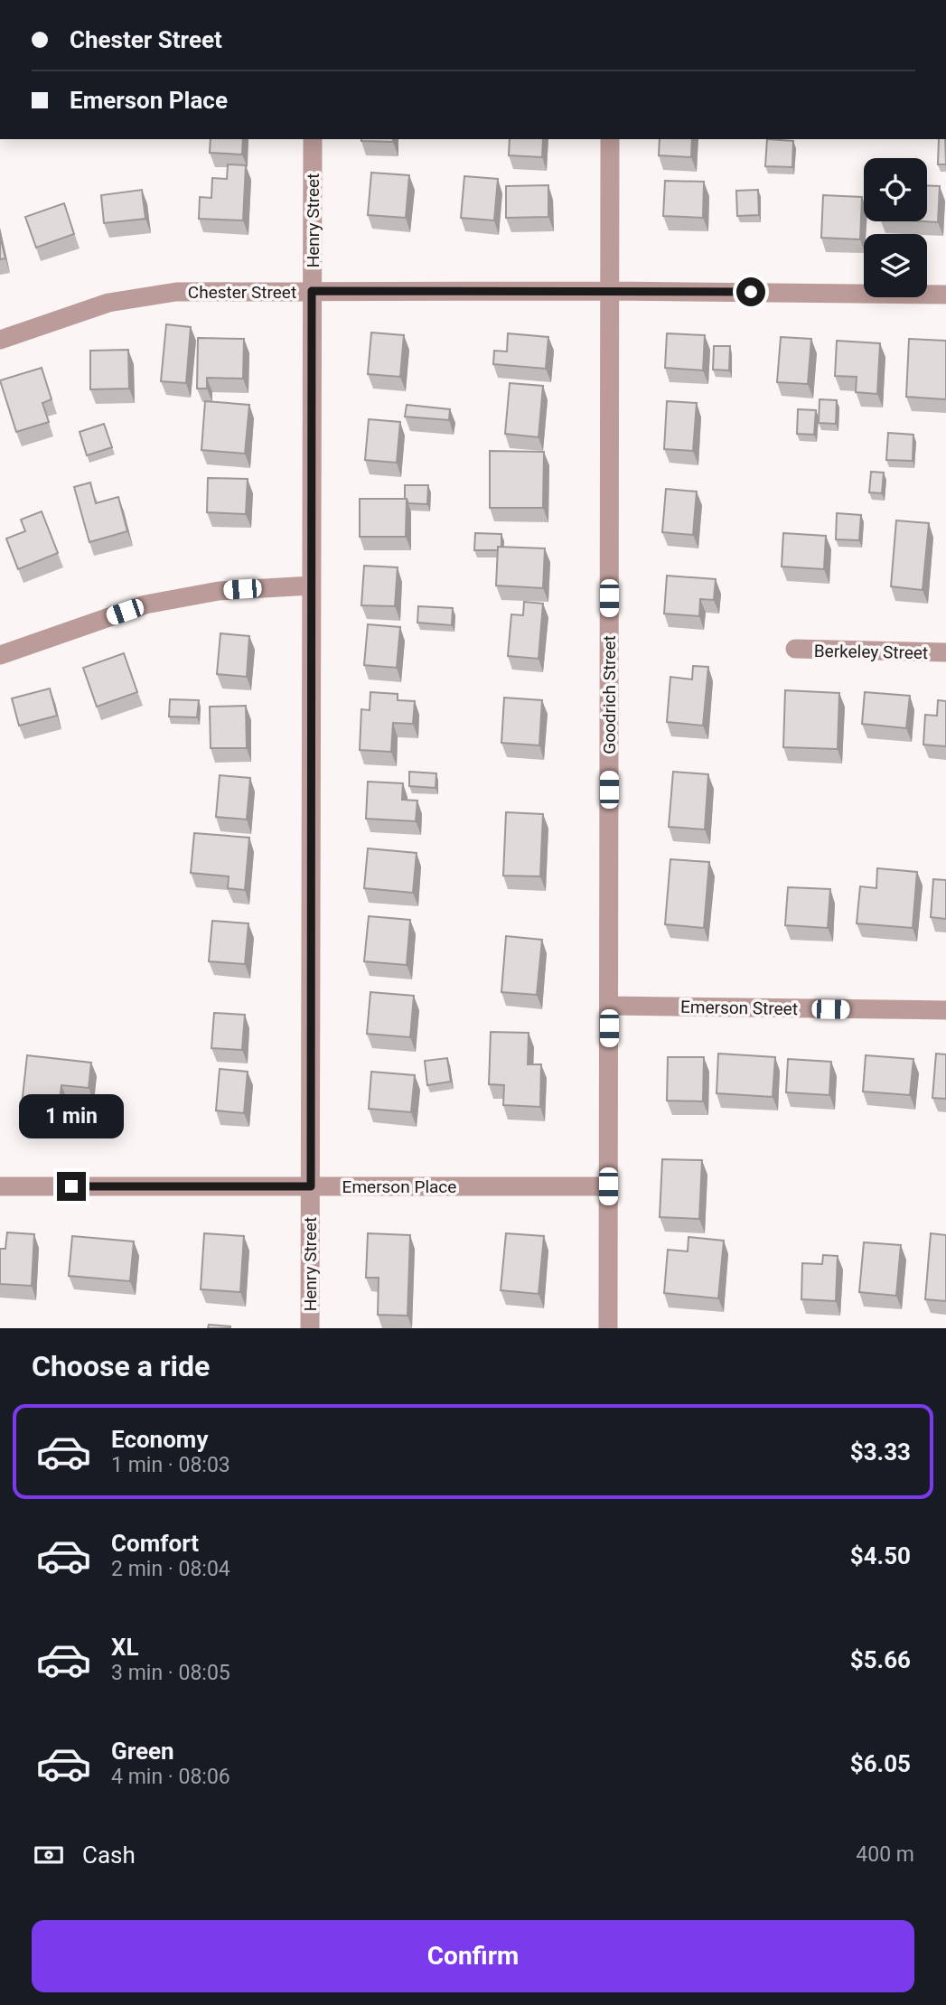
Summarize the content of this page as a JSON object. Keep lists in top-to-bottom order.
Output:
{
  "streets": {
    "street": [
      "Henry Street",
      "Chester Street",
      "Berkeley Street",
      "Goodrich Street",
      "Emerson Street",
      "Emerson Place"
    ]
  },
  "crossings": [
    ["Henry Street", "Chester Street"],
    ["Henry Street", "Emerson Place"],
    ["Chester Street", "Goodrich Street"],
    ["Goodrich Street", "Emerson Street"],
    ["Goodrich Street", "Emerson Place"]
  ],
  "page": {
    "banner": ["Chester Street", "Emerson Place"],
    "bubble": "1 min",
    "heading": "Choose a ride",
    "list": [
      {
        "name": "Economy",
        "note": "1 min · 08:03",
        "value": "$3.33"
      },
      {
        "name": "Comfort",
        "note": "2 min · 08:04",
        "value": "$4.50"
      },
      {
        "name": "XL",
        "note": "3 min · 08:05",
        "value": "$5.66"
      },
      {
        "name": "Green",
        "note": "4 min · 08:06",
        "value": "$6.05"
      }
    ],
    "pay": ["Cash", "400 m"],
    "buttons": "Confirm"
  }
}
